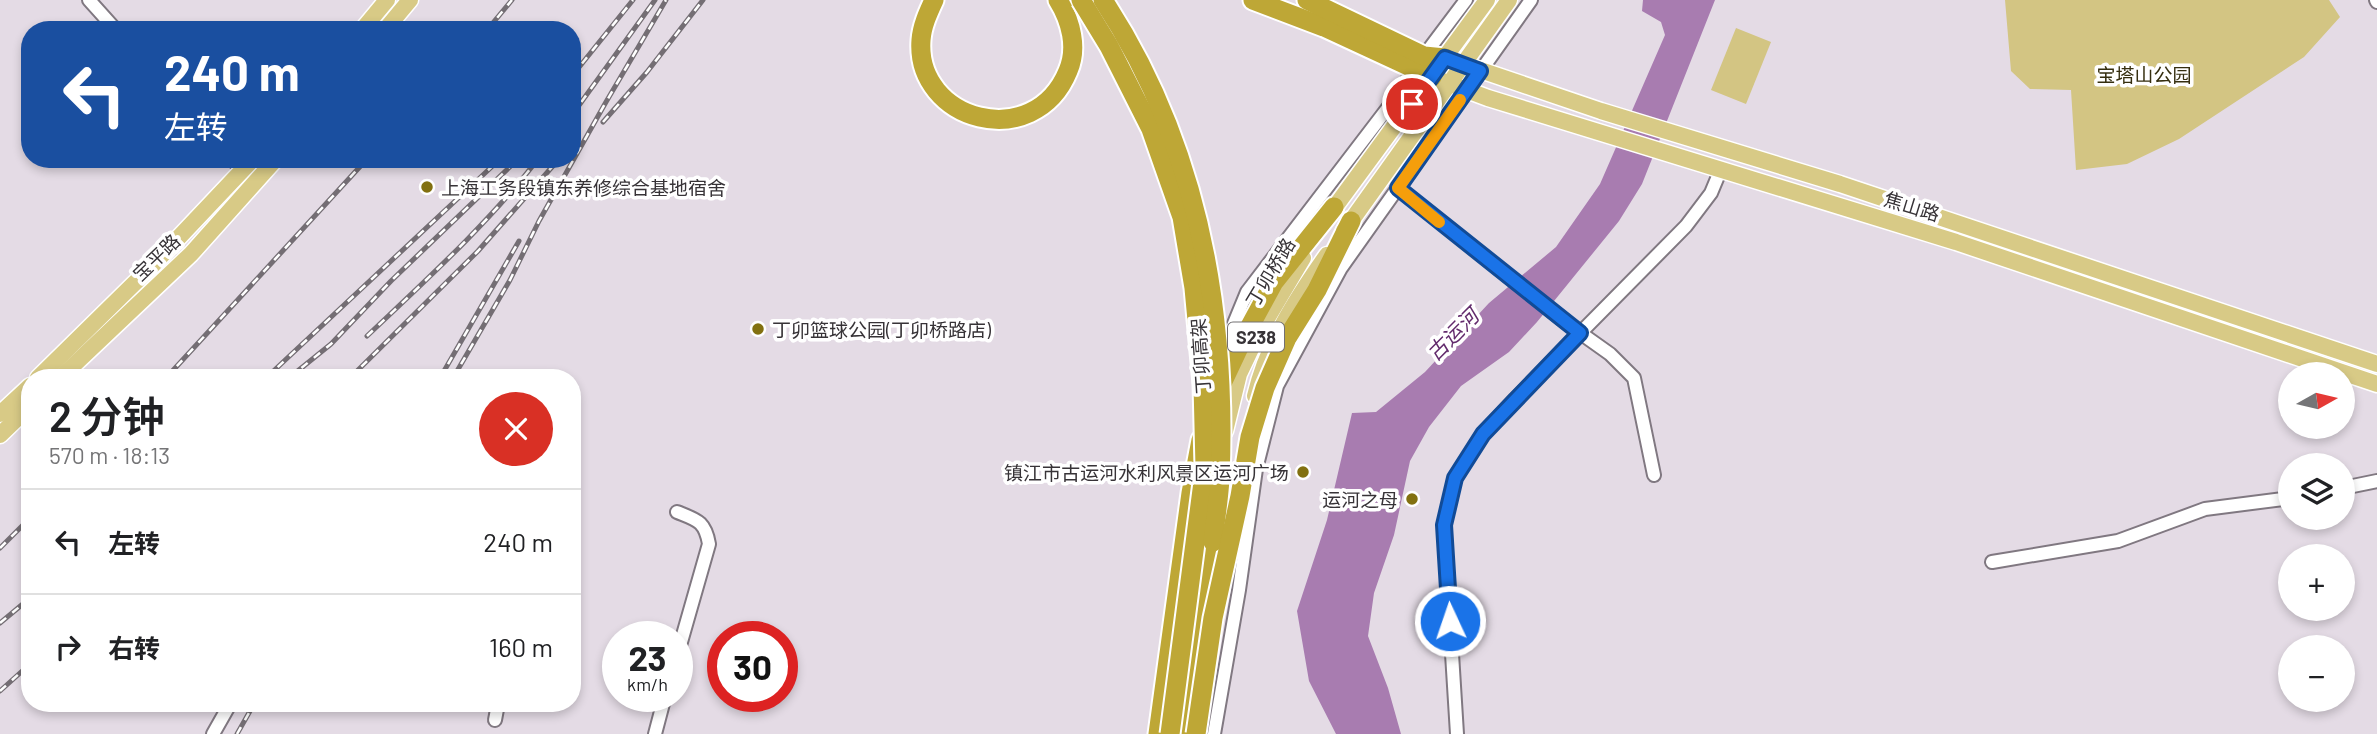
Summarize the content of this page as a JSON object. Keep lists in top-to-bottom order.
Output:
{
  "streets": {
    "highway": ["丁卯高架"],
    "main road": [
      "焦山路",
      "宝平路",
      "丁卯桥路",
      "S238"
    ]
  },
  "crossings": [
    ["焦山路", "丁卯桥路"]
  ],
  "water": ["古运河"],
  "parks": ["宝塔山公园"],
  "places": [
    "上海工务段镇东养修综合基地宿舍",
    "丁卯篮球公园(丁卯桥路店)",
    "镇江市古运河水利风景区运河广场",
    "运河之母"
  ],
  "north": "right",
  "page": {
    "turn": ["240 m", "左转"],
    "map_buttons": ["+", "−"],
    "heading": ["2 分钟", "570 m · 18:13"],
    "list": [
      {
        "name": "左转",
        "value": "240 m"
      },
      {
        "name": "右转",
        "value": "160 m"
      }
    ],
    "speed": "23 km/h",
    "limit": "30"
  }
}
